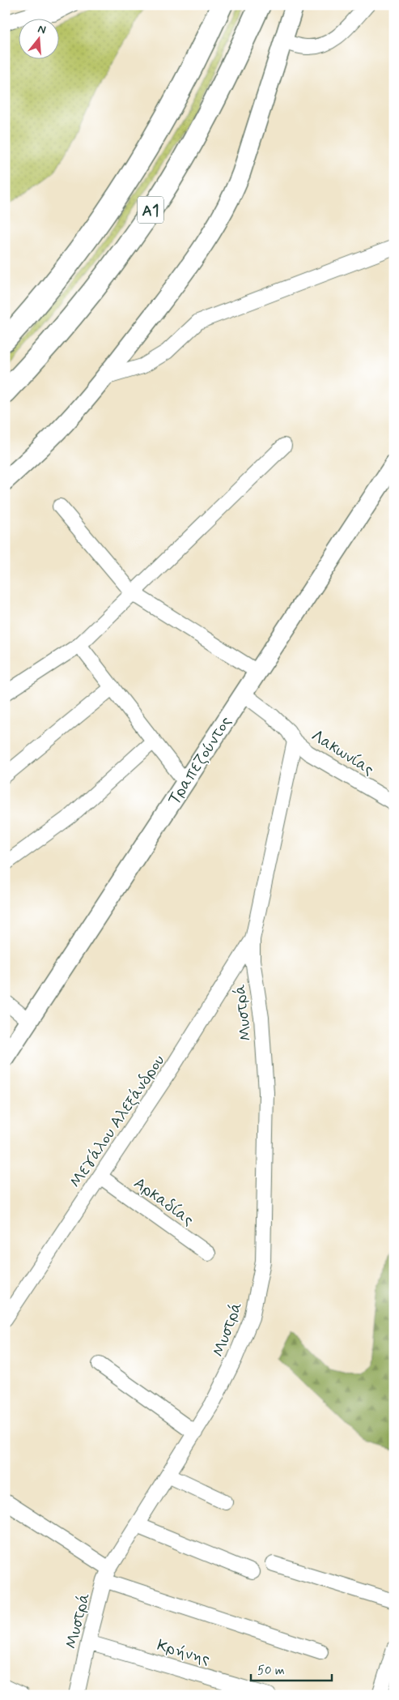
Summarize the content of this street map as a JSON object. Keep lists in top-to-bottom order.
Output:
{
  "streets": {
    "highway": ["Α1"],
    "main road": ["Τραπεζούντος"],
    "street": [
      "Λακωνίας",
      "Μυστρά",
      "Μεγάλου Αλεξάνδρου",
      "Αρκαδίας",
      "Κρήνης"
    ]
  },
  "crossings": [
    ["Λακωνίας", "Τραπεζούντος"],
    ["Μυστρά", "Μεγάλου Αλεξάνδρου"],
    ["Μυστρά", "Κρήνης"],
    ["Μεγάλου Αλεξάνδρου", "Αρκαδίας"]
  ],
  "scale_bar": "50 m",
  "north": "top"
}
